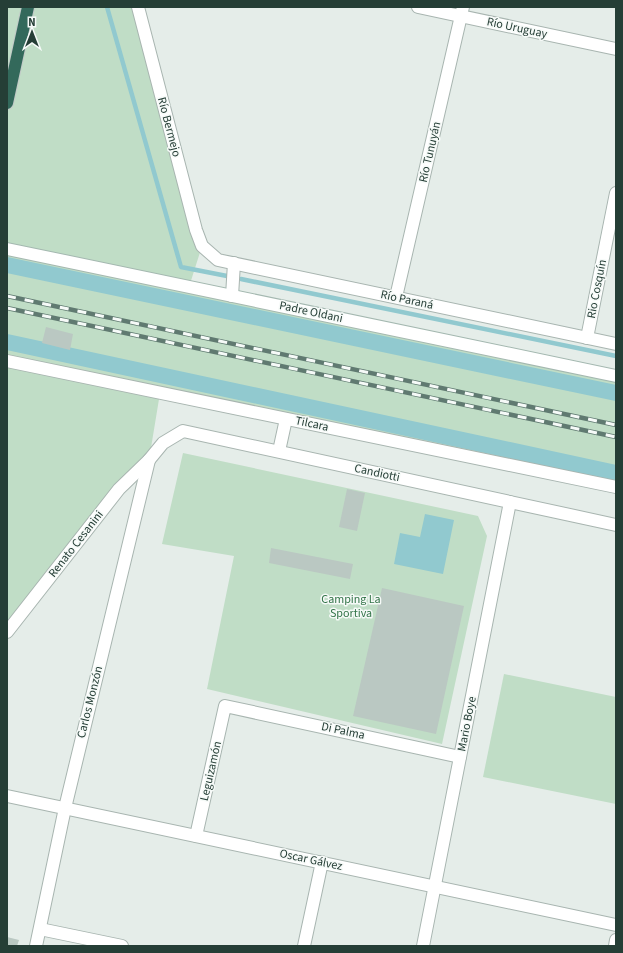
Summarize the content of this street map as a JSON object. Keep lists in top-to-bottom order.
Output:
{
  "streets": {
    "street": [
      "Río Uruguay",
      "Río Bermejo",
      "Río Tunuyán",
      "Rio Cosquín",
      "Río Paraná",
      "Padre Oldani",
      "Tilcara",
      "Candiotti",
      "Renato Cesanini",
      "Carlos Monzón",
      "Mario Boye",
      "Di Palma",
      "Leguizamón",
      "Oscar Gálvez"
    ]
  },
  "crossings": [
    ["Río Uruguay", "Río Tunuyán"],
    ["Río Bermejo", "Río Paraná"],
    ["Río Tunuyán", "Río Paraná"],
    ["Rio Cosquín", "Río Paraná"],
    ["Candiotti", "Renato Cesanini"],
    ["Candiotti", "Carlos Monzón"],
    ["Candiotti", "Mario Boye"],
    ["Renato Cesanini", "Carlos Monzón"],
    ["Carlos Monzón", "Oscar Gálvez"],
    ["Mario Boye", "Di Palma"],
    ["Mario Boye", "Oscar Gálvez"],
    ["Di Palma", "Leguizamón"],
    ["Leguizamón", "Oscar Gálvez"]
  ],
  "parks": ["Camping La Sportiva"],
  "north": "top"
}
